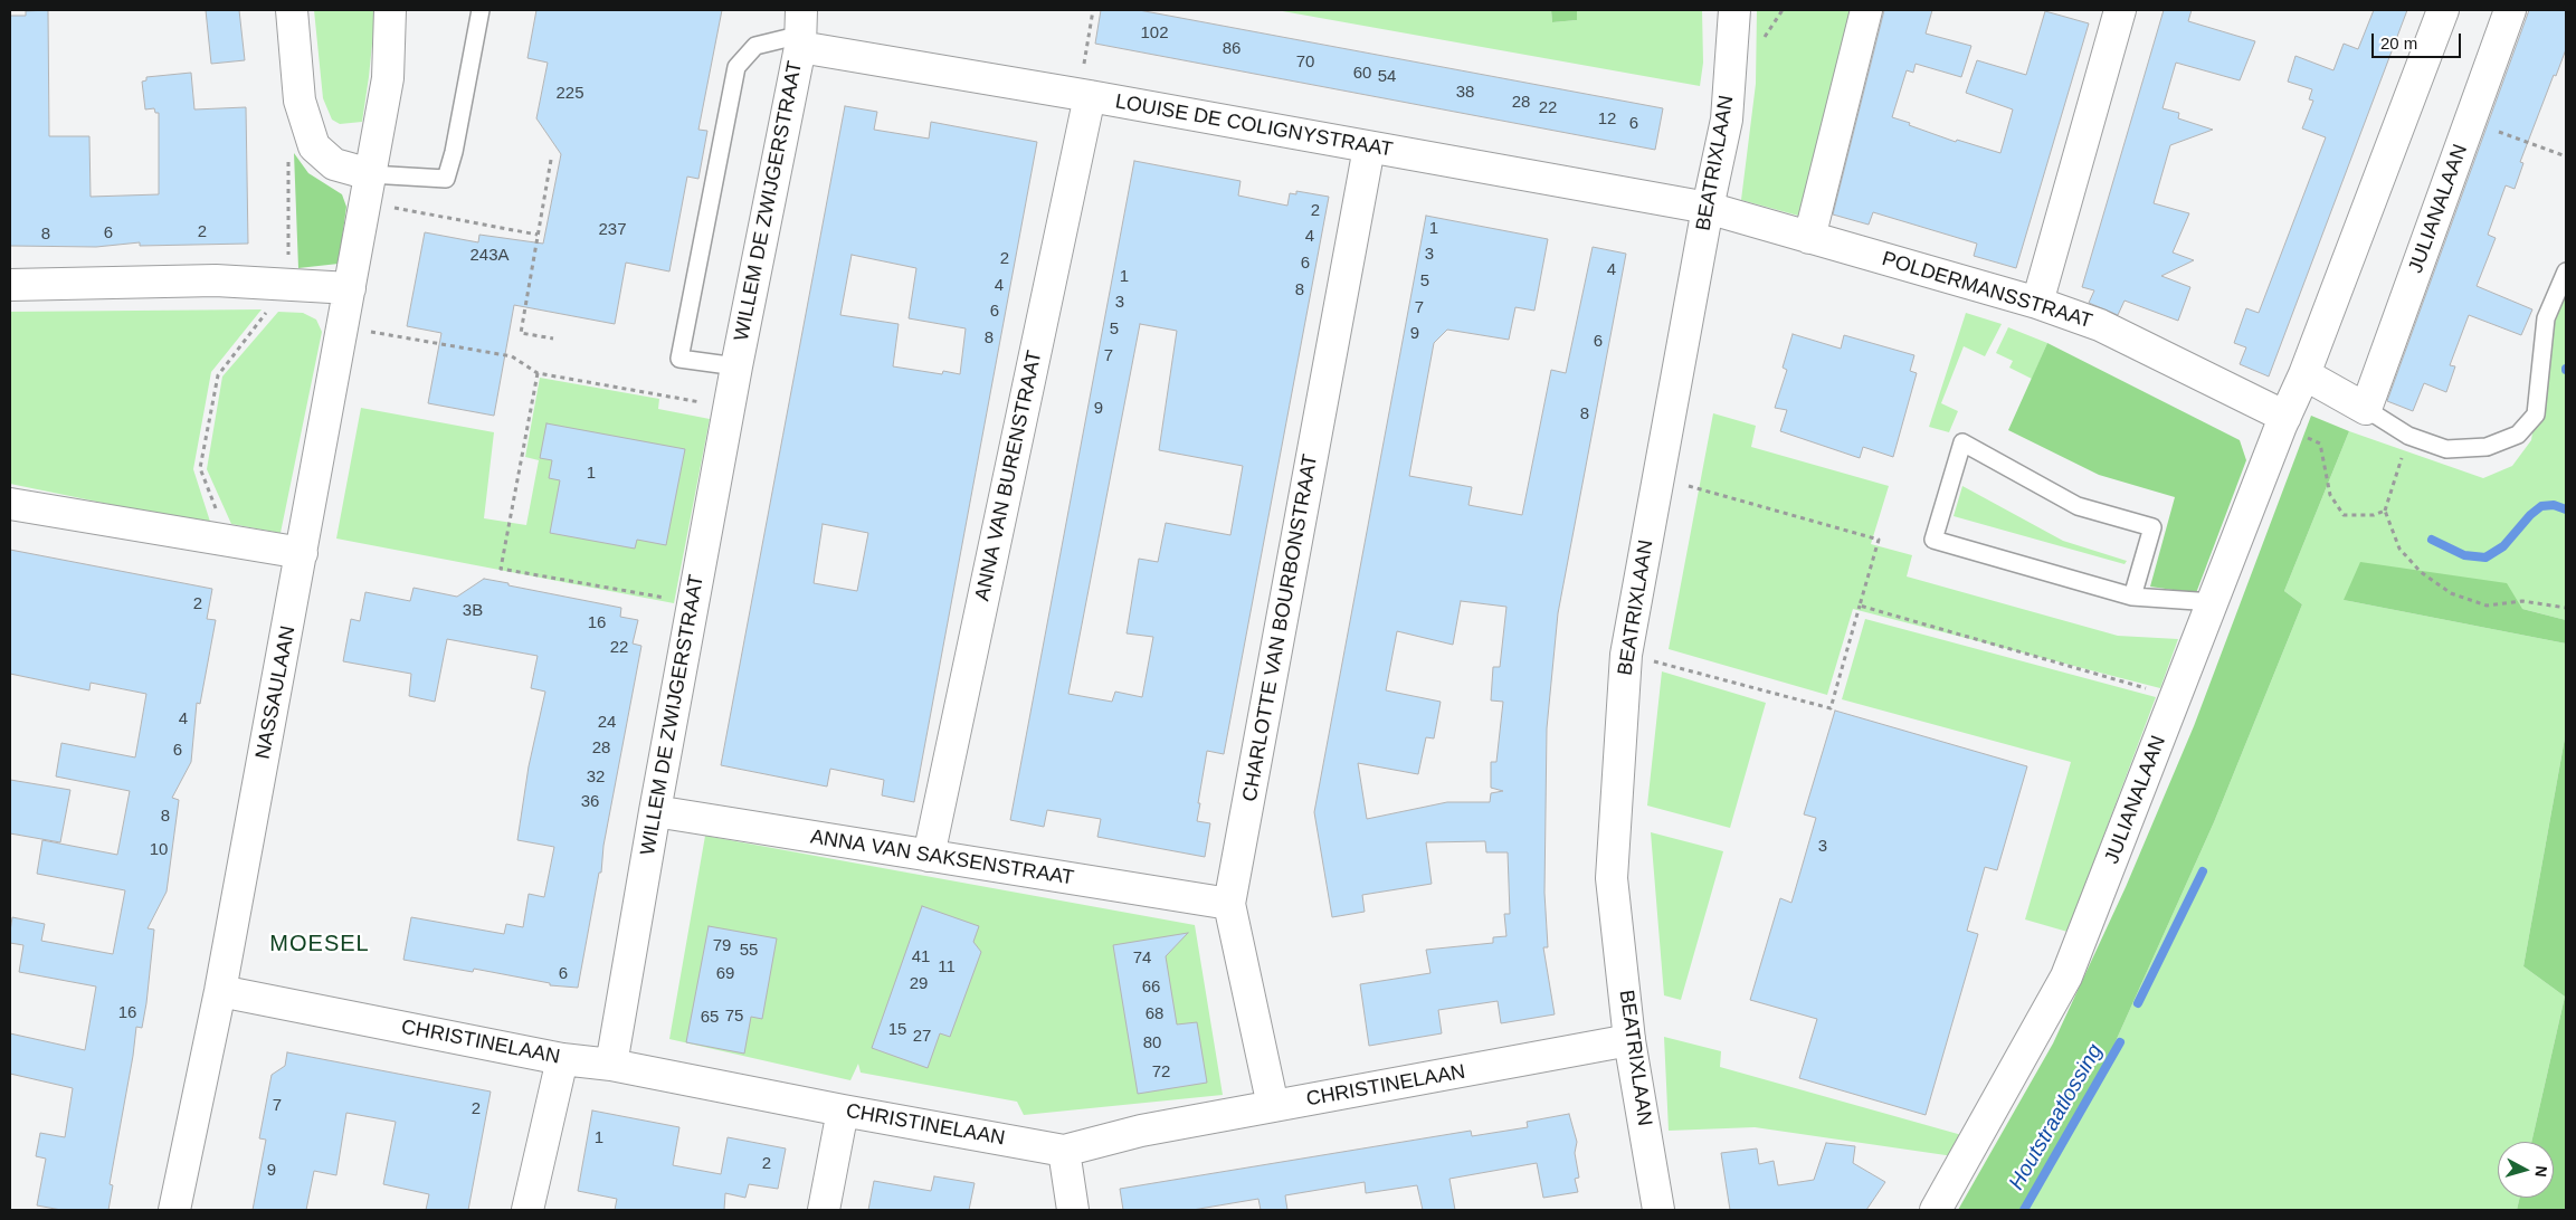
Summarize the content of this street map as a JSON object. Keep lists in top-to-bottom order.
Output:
{
  "streets": {
    "street": [
      "LOUISE DE COLIGNYSTRAAT",
      "BEATRIXLAAN",
      "WILLEM DE ZWIJGERSTRAAT",
      "JULIANALAAN",
      "POLDERMANSSTRAAT",
      "ANNA VAN BURENSTRAAT",
      "CHARLOTTE VAN BOURBONSTRAAT",
      "NASSAULAAN",
      "ANNA VAN SAKSENSTRAAT",
      "CHRISTINELAAN"
    ]
  },
  "crossings": [
    ["LOUISE DE COLIGNYSTRAAT", "BEATRIXLAAN"],
    ["LOUISE DE COLIGNYSTRAAT", "WILLEM DE ZWIJGERSTRAAT"],
    ["LOUISE DE COLIGNYSTRAAT", "POLDERMANSSTRAAT"],
    ["LOUISE DE COLIGNYSTRAAT", "ANNA VAN BURENSTRAAT"],
    ["LOUISE DE COLIGNYSTRAAT", "CHARLOTTE VAN BOURBONSTRAAT"],
    ["BEATRIXLAAN", "POLDERMANSSTRAAT"],
    ["BEATRIXLAAN", "CHRISTINELAAN"],
    ["WILLEM DE ZWIJGERSTRAAT", "ANNA VAN SAKSENSTRAAT"],
    ["WILLEM DE ZWIJGERSTRAAT", "CHRISTINELAAN"],
    ["JULIANALAAN", "POLDERMANSSTRAAT"],
    ["ANNA VAN BURENSTRAAT", "ANNA VAN SAKSENSTRAAT"],
    ["CHARLOTTE VAN BOURBONSTRAAT", "ANNA VAN SAKSENSTRAAT"],
    ["CHARLOTTE VAN BOURBONSTRAAT", "CHRISTINELAAN"],
    ["NASSAULAAN", "CHRISTINELAAN"]
  ],
  "districts": ["MOESEL"],
  "water": ["Houtstraatlossing"],
  "house_numbers": [
    "102",
    "86",
    "70",
    "60",
    "54",
    "38",
    "225",
    "28",
    "22",
    "12",
    "6",
    "2",
    "1",
    "237",
    "2",
    "6",
    "8",
    "4",
    "3",
    "243A",
    "2",
    "6",
    "4",
    "1",
    "5",
    "4",
    "8",
    "3",
    "7",
    "6",
    "5",
    "9",
    "8",
    "6",
    "7",
    "9",
    "8",
    "1",
    "2",
    "3B",
    "16",
    "22",
    "4",
    "24",
    "28",
    "6",
    "32",
    "36",
    "8",
    "3",
    "10",
    "79",
    "55",
    "41",
    "74",
    "11",
    "6",
    "69",
    "29",
    "66",
    "16",
    "68",
    "75",
    "65",
    "15",
    "27",
    "80",
    "72",
    "7",
    "2",
    "1",
    "2",
    "9"
  ],
  "scale_bar": "20 m",
  "north": "right"
}
